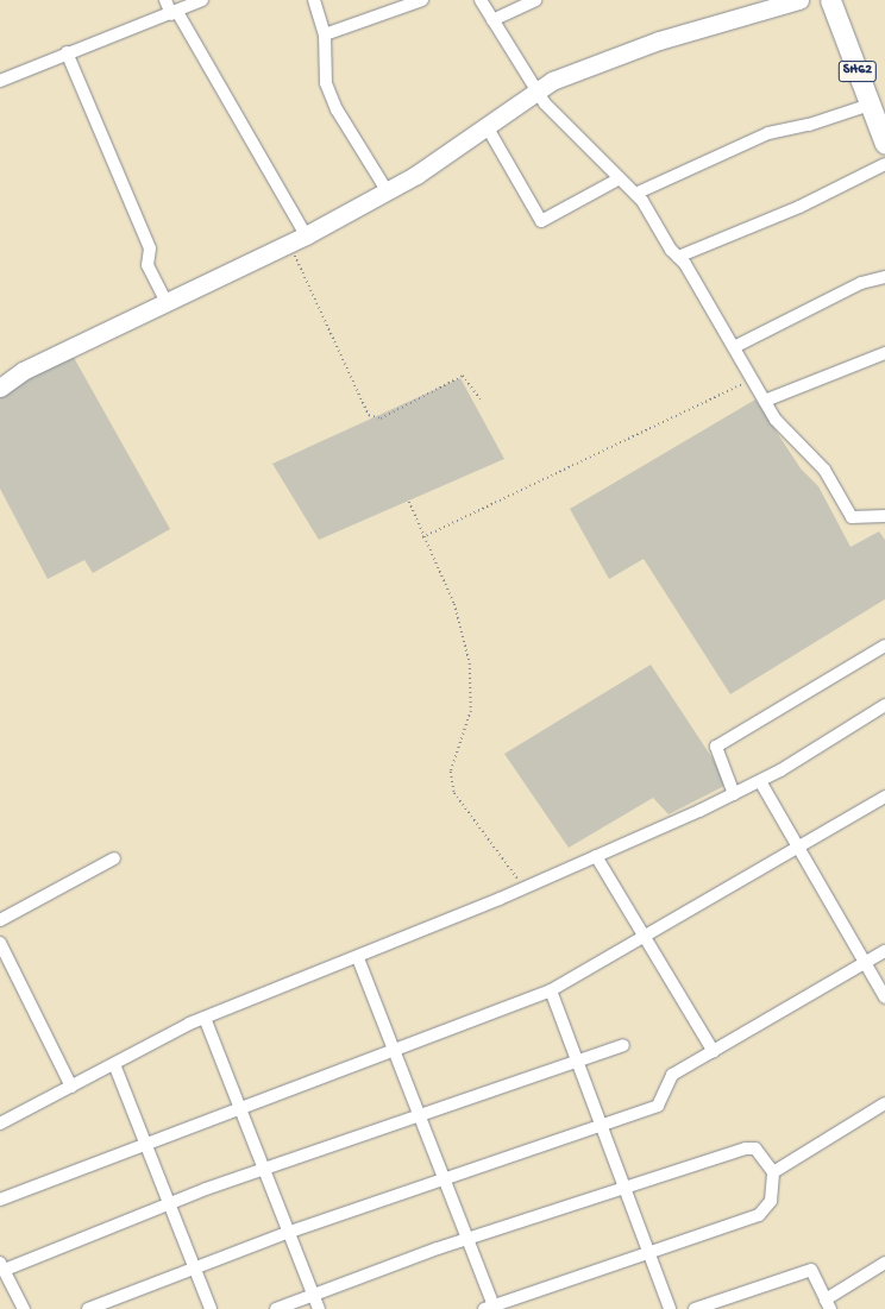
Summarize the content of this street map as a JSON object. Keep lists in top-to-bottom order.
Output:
{
  "streets": {
    "main road": ["SH62"]
  }
}
